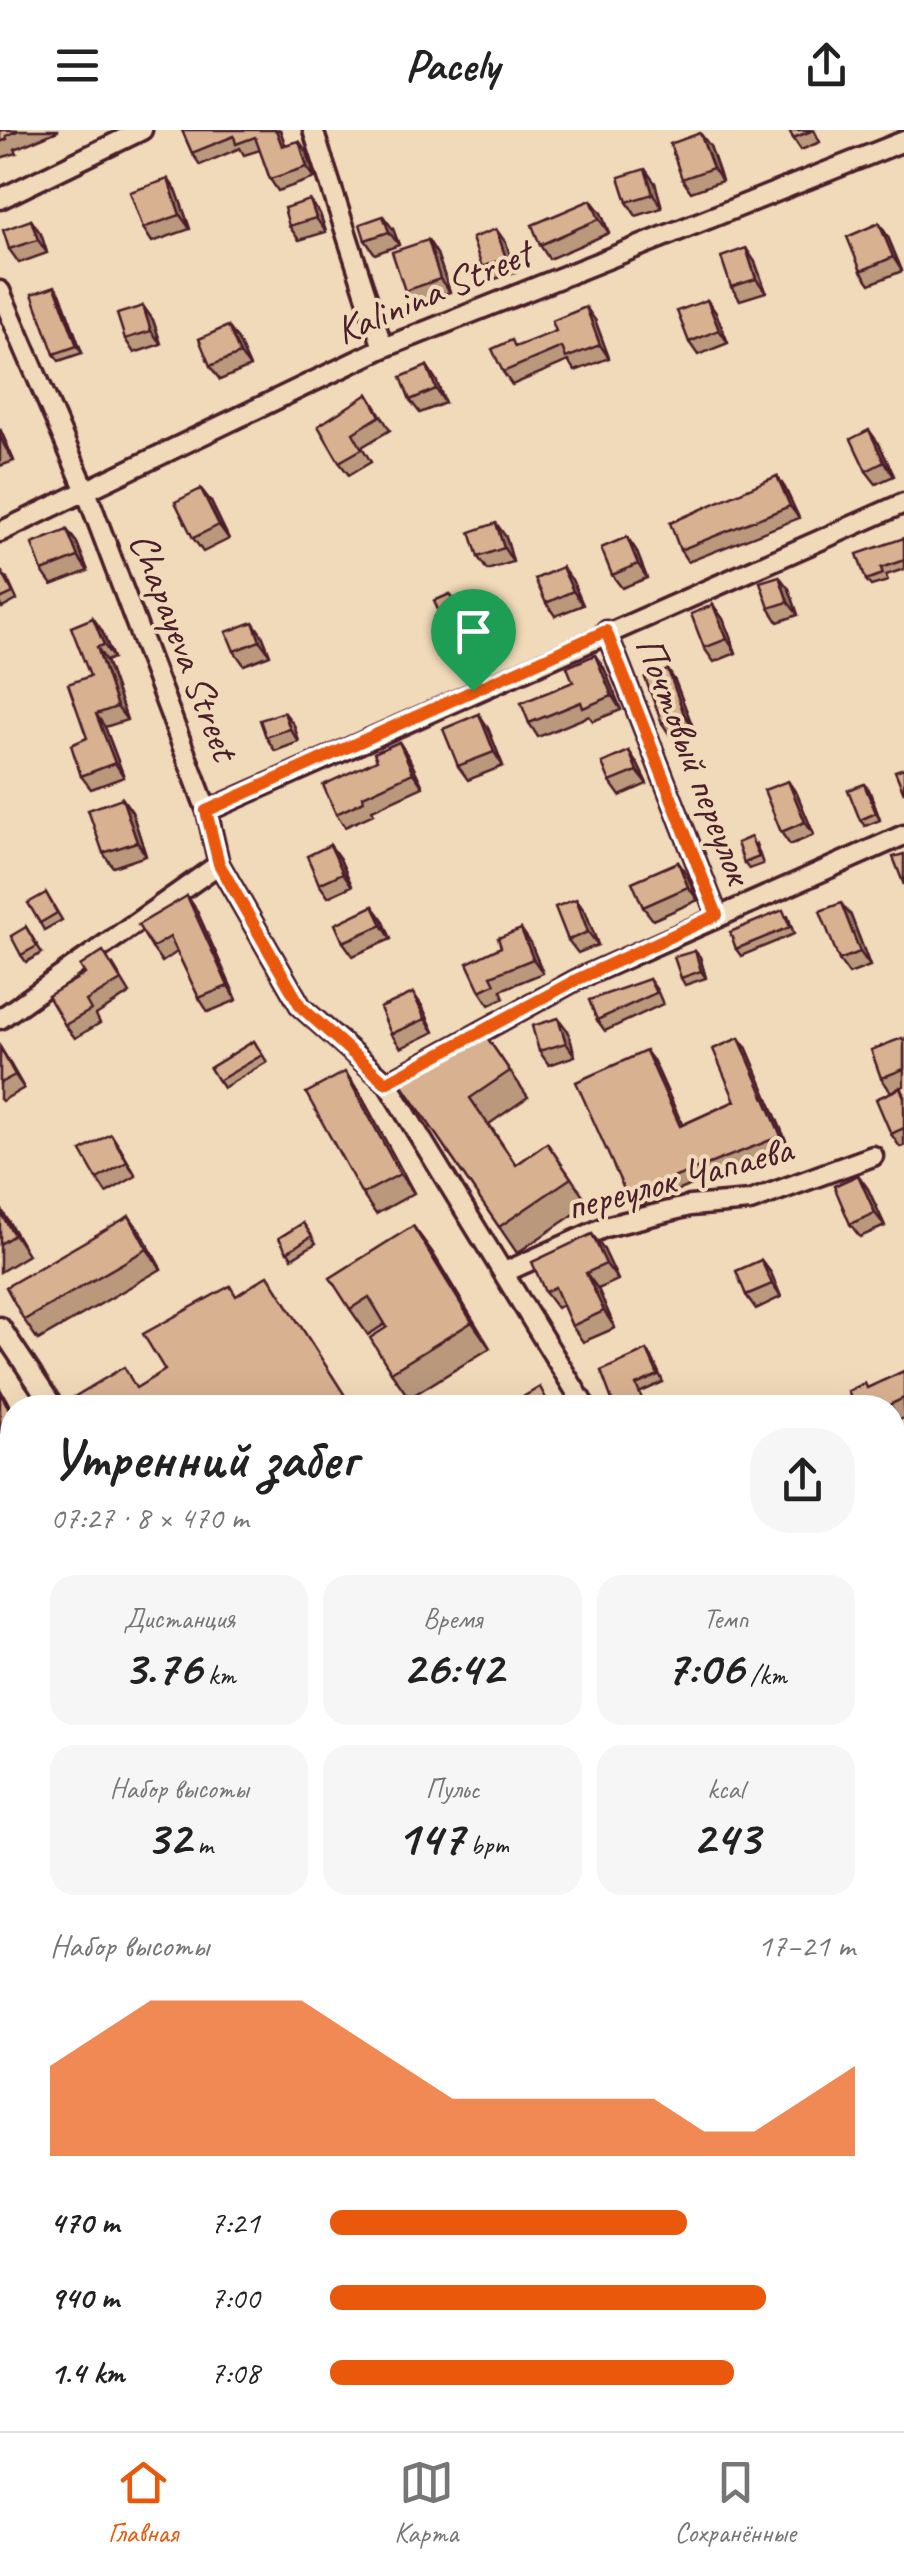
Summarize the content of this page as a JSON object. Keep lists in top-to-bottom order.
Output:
{
  "streets": {
    "street": [
      "Kalinina Street",
      "Chapayeva Street",
      "Почтовый переулок",
      "переулок Чапаева"
    ]
  },
  "crossings": [
    ["Kalinina Street", "Chapayeva Street"],
    ["Chapayeva Street", "переулок Чапаева"]
  ],
  "page": {
    "header": "Pacely",
    "heading": ["Утренний забег", "07:27 · 8 × 470 m"],
    "stats": [
      ["Дистанция", "3.76 km"],
      ["Время", "26:42"],
      ["Темп", "7:06 /km"],
      ["Набор высоты", "32 m"],
      ["Пульс", "147 bpm"],
      ["kcal", "243"]
    ],
    "chart": ["Набор высоты", "17–21 m"],
    "list": [
      {
        "name": "470 m",
        "note": "7:21"
      },
      {
        "name": "940 m",
        "note": "7:00"
      },
      {
        "name": "1.4 km",
        "note": "7:08"
      }
    ],
    "tabs": ["Главная", "Карта", "Сохранённые"]
  }
}
